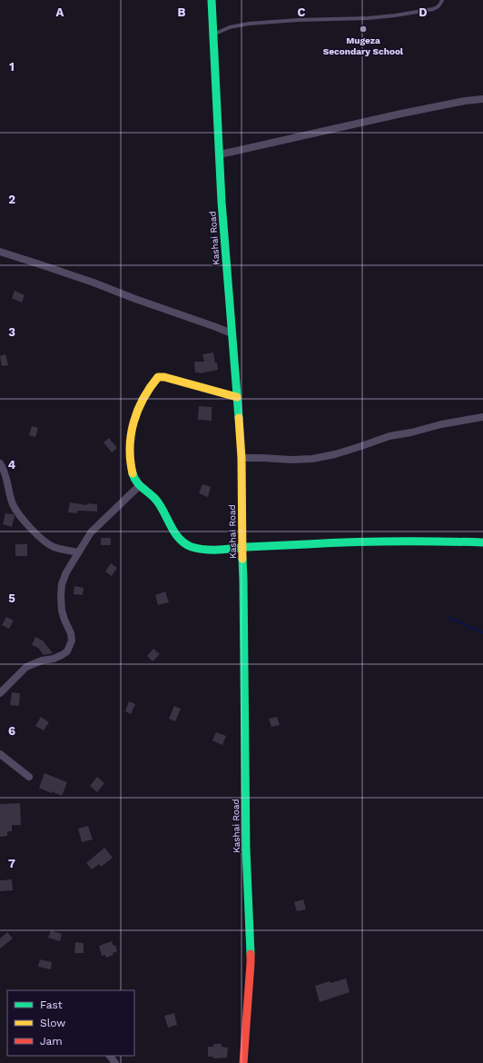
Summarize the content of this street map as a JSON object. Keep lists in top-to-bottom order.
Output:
{
  "streets": {
    "street": ["Kashai Road"]
  },
  "places": ["Mugeza Secondary School"],
  "legend": ["Fast", "Slow", "Jam"],
  "grid": {
    "columns": [
      "A",
      "B",
      "C",
      "D"
    ],
    "rows": [
      "1",
      "2",
      "3",
      "4",
      "5",
      "6",
      "7"
    ]
  }
}
